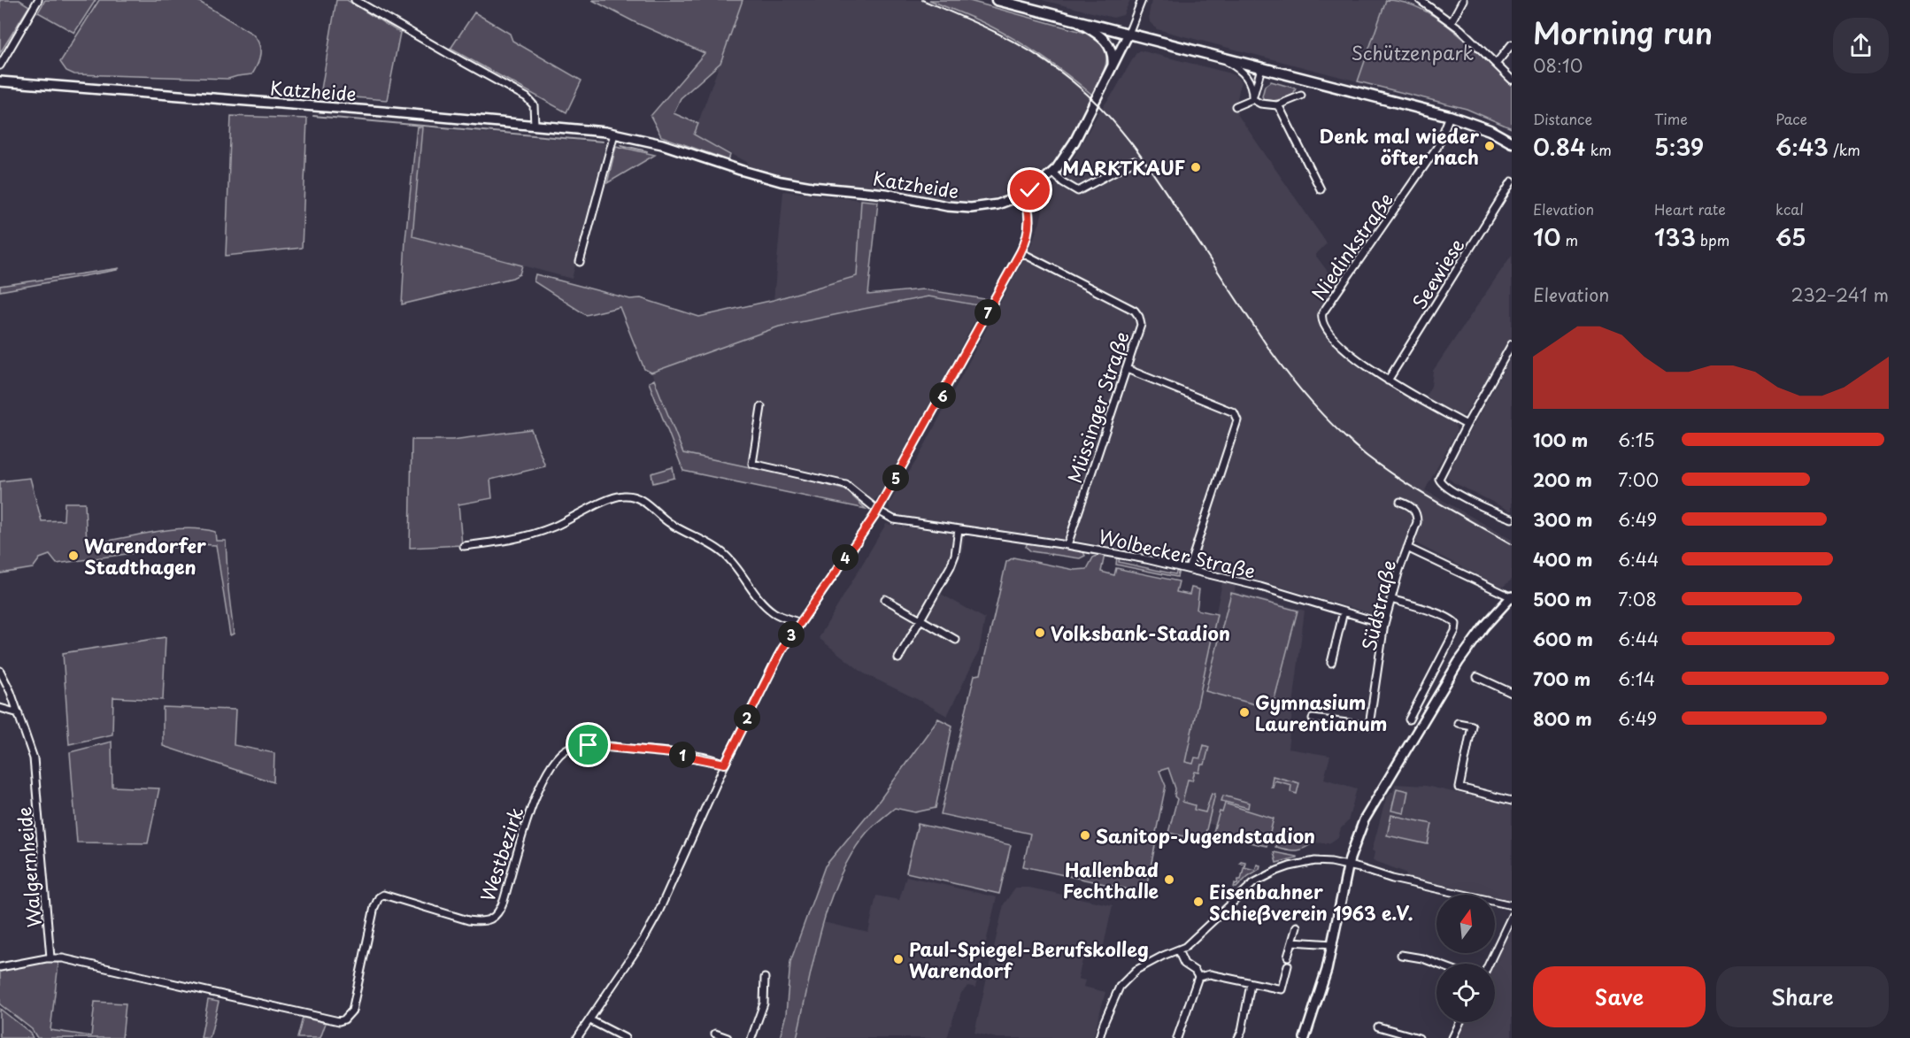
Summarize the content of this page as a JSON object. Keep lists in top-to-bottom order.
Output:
{
  "streets": {
    "street": [
      "Katzheide",
      "Niedinkstraße",
      "Seewiese",
      "Müssinger Straße",
      "Wolbecker Straße",
      "Südstraße",
      "Westbezirk",
      "Walgernheide"
    ]
  },
  "crossings": [
    ["Niedinkstraße", "Seewiese"],
    ["Müssinger Straße", "Wolbecker Straße"],
    ["Wolbecker Straße", "Südstraße"],
    ["Westbezirk", "Walgernheide"]
  ],
  "parks": ["Schützenpark"],
  "places": [
    "Denk mal wieder öfter nach",
    "MARKTKAUF",
    "Warendorfer Stadthagen",
    "Volksbank-Stadion",
    "Gymnasium Laurentianum",
    "Sanitop-Jugendstadion",
    "Hallenbad Fechthalle",
    "Eisenbahner Schießverein 1963 e.V.",
    "Paul-Spiegel-Berufskolleg Warendorf"
  ],
  "north": "top",
  "page": {
    "heading": ["Morning run", "08:10"],
    "stats": [
      ["Distance", "0.84 km"],
      ["Time", "5:39"],
      ["Pace", "6:43 /km"],
      ["Elevation", "10 m"],
      ["Heart rate", "133 bpm"],
      ["kcal", "65"]
    ],
    "chart": ["Elevation", "232–241 m"],
    "pins": [
      "7",
      "6",
      "5",
      "4",
      "3",
      "2",
      "1"
    ],
    "list": [
      {
        "name": "100 m",
        "note": "6:15"
      },
      {
        "name": "200 m",
        "note": "7:00"
      },
      {
        "name": "300 m",
        "note": "6:49"
      },
      {
        "name": "400 m",
        "note": "6:44"
      },
      {
        "name": "500 m",
        "note": "7:08"
      },
      {
        "name": "600 m",
        "note": "6:44"
      },
      {
        "name": "700 m",
        "note": "6:14"
      },
      {
        "name": "800 m",
        "note": "6:49"
      }
    ],
    "buttons": ["Save", "Share"]
  }
}
